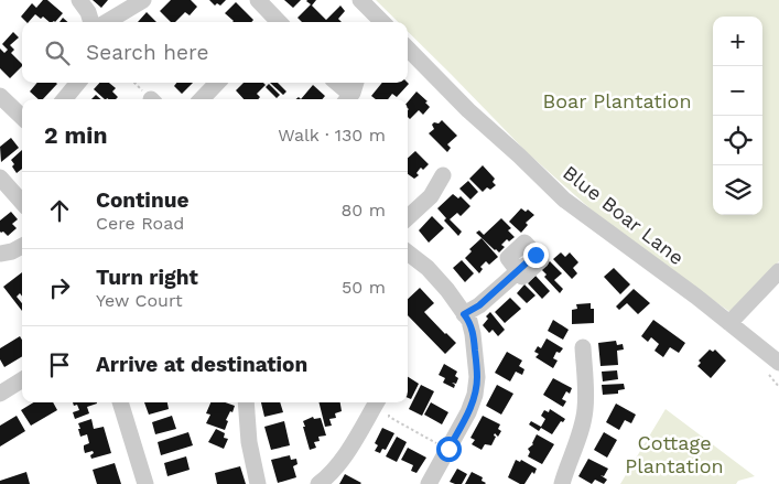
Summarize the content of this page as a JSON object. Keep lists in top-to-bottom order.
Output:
{
  "streets": {
    "street": ["Blue Boar Lane"]
  },
  "parks": ["Boar Plantation", "Cottage Plantation"],
  "page": {
    "map_buttons": ["+", "−"],
    "search": "Search here",
    "heading": ["2 min", "Walk · 130 m"],
    "list": [
      ["Continue", "Cere Road", "80 m"],
      ["Turn right", "Yew Court", "50 m"],
      "Arrive at destination"
    ]
  }
}
